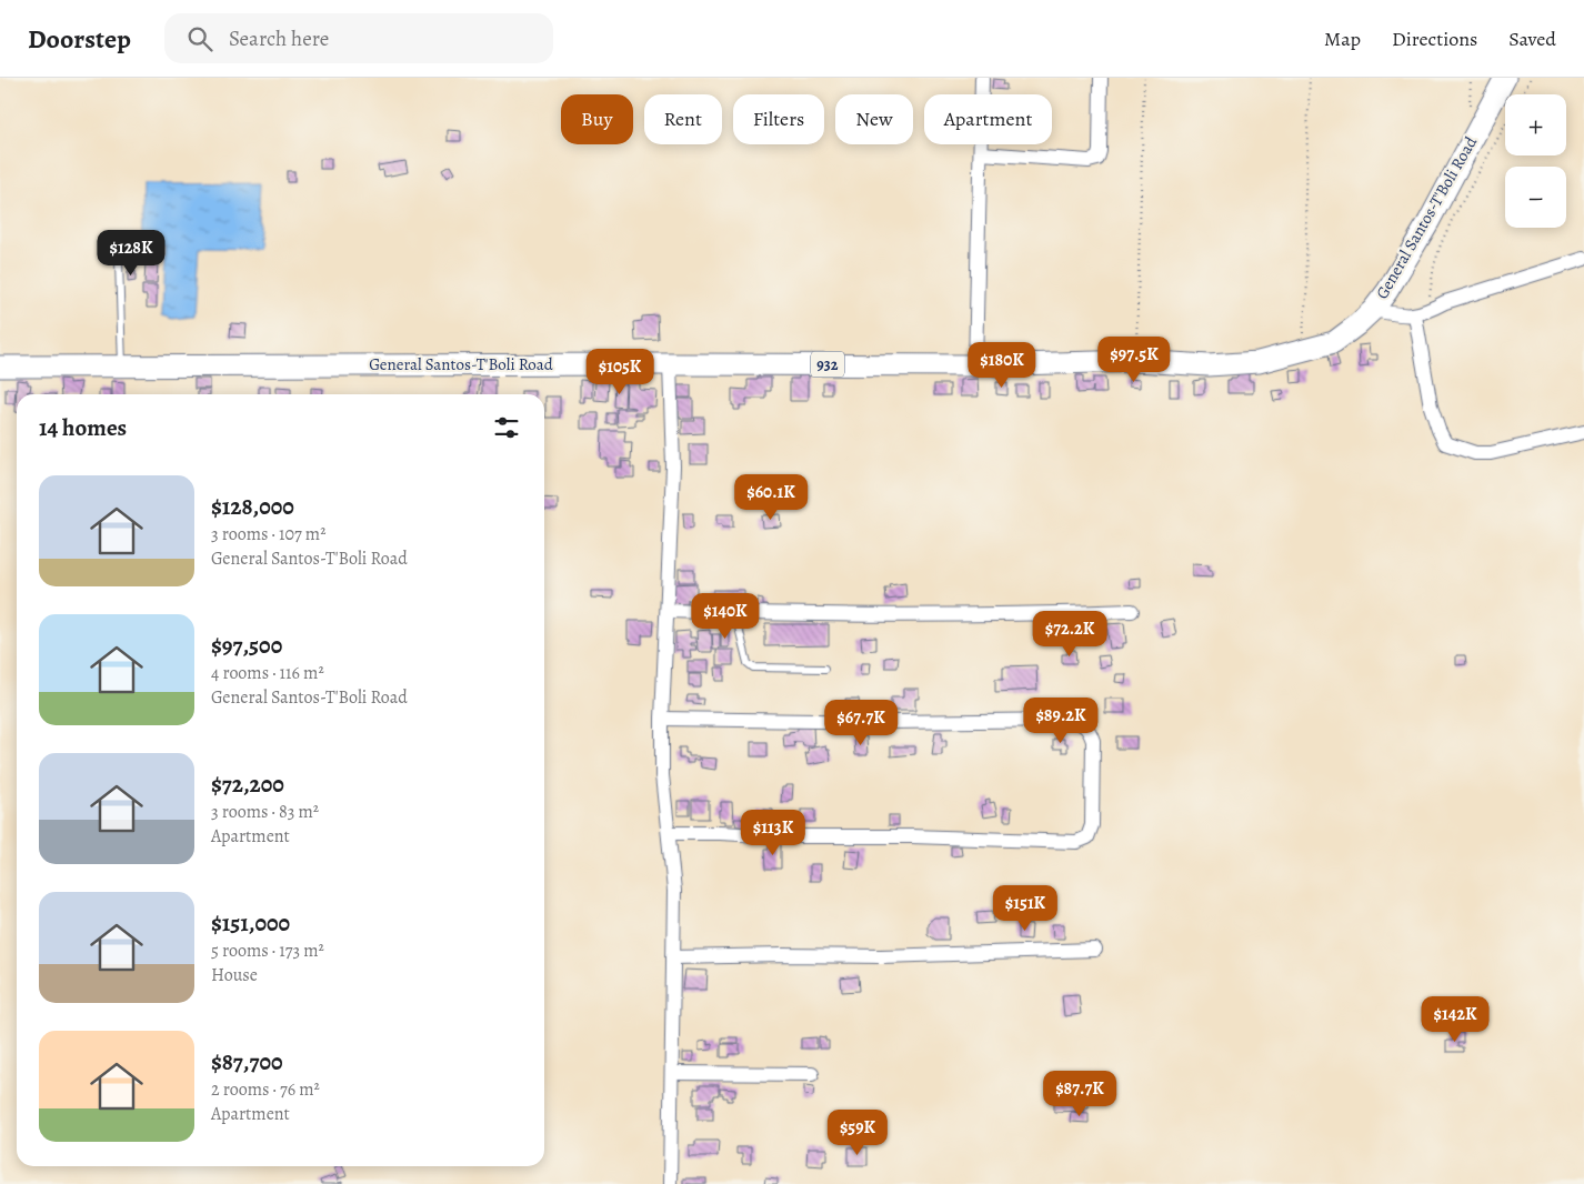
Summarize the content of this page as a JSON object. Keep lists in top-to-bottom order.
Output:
{
  "streets": {
    "main road": ["General Santos-T'Boli Road", "932"]
  },
  "page": {
    "header": "Doorstep",
    "search": "Search here",
    "nav": ["Map", "Directions", "Saved"],
    "map_buttons": ["+", "−"],
    "chip": [
      "Buy",
      "Rent",
      "Filters",
      "New",
      "Apartment"
    ],
    "price": [
      "$128K",
      "$97.5K",
      "$180K",
      "$105K",
      "$60.1K",
      "$140K",
      "$72.2K",
      "$89.2K",
      "$67.7K",
      "$113K",
      "$151K",
      "$142K",
      "$87.7K",
      "$59K"
    ],
    "heading": "14 homes",
    "list": [
      {
        "name": "$128,000",
        "note": "3 rooms · 107 m² · General Santos-T'Boli Road"
      },
      {
        "name": "$97,500",
        "note": "4 rooms · 116 m² · General Santos-T'Boli Road"
      },
      {
        "name": "$72,200",
        "note": "3 rooms · 83 m² · Apartment"
      },
      {
        "name": "$151,000",
        "note": "5 rooms · 173 m² · House"
      },
      {
        "name": "$87,700",
        "note": "2 rooms · 76 m² · Apartment"
      }
    ]
  }
}
